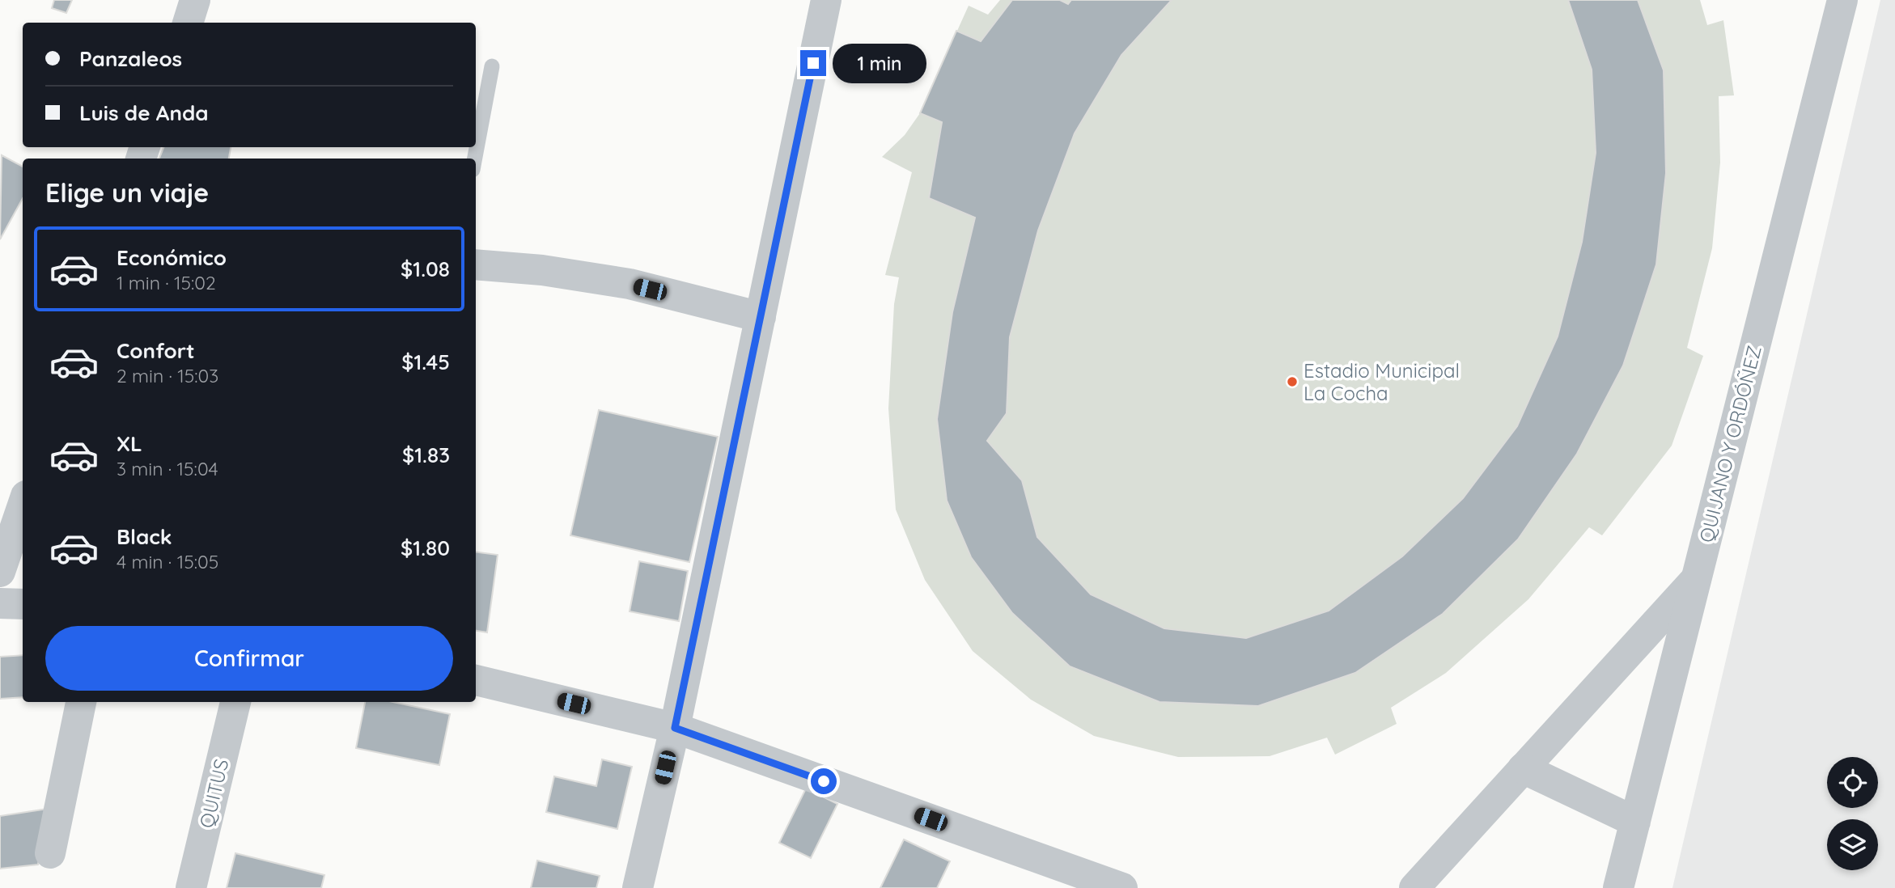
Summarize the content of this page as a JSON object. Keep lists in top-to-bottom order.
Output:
{
  "streets": {
    "street": ["QUIJANO Y ORDÓÑEZ", "QUITUS"]
  },
  "places": ["Estadio Municipal La Cocha"],
  "page": {
    "banner": ["Panzaleos", "Luis de Anda"],
    "bubble": "1 min",
    "heading": "Elige un viaje",
    "list": [
      {
        "name": "Económico",
        "note": "1 min · 15:02",
        "value": "$1.08"
      },
      {
        "name": "Confort",
        "note": "2 min · 15:03",
        "value": "$1.45"
      },
      {
        "name": "XL",
        "note": "3 min · 15:04",
        "value": "$1.83"
      },
      {
        "name": "Black",
        "note": "4 min · 15:05",
        "value": "$1.80"
      }
    ],
    "buttons": "Confirmar"
  }
}
